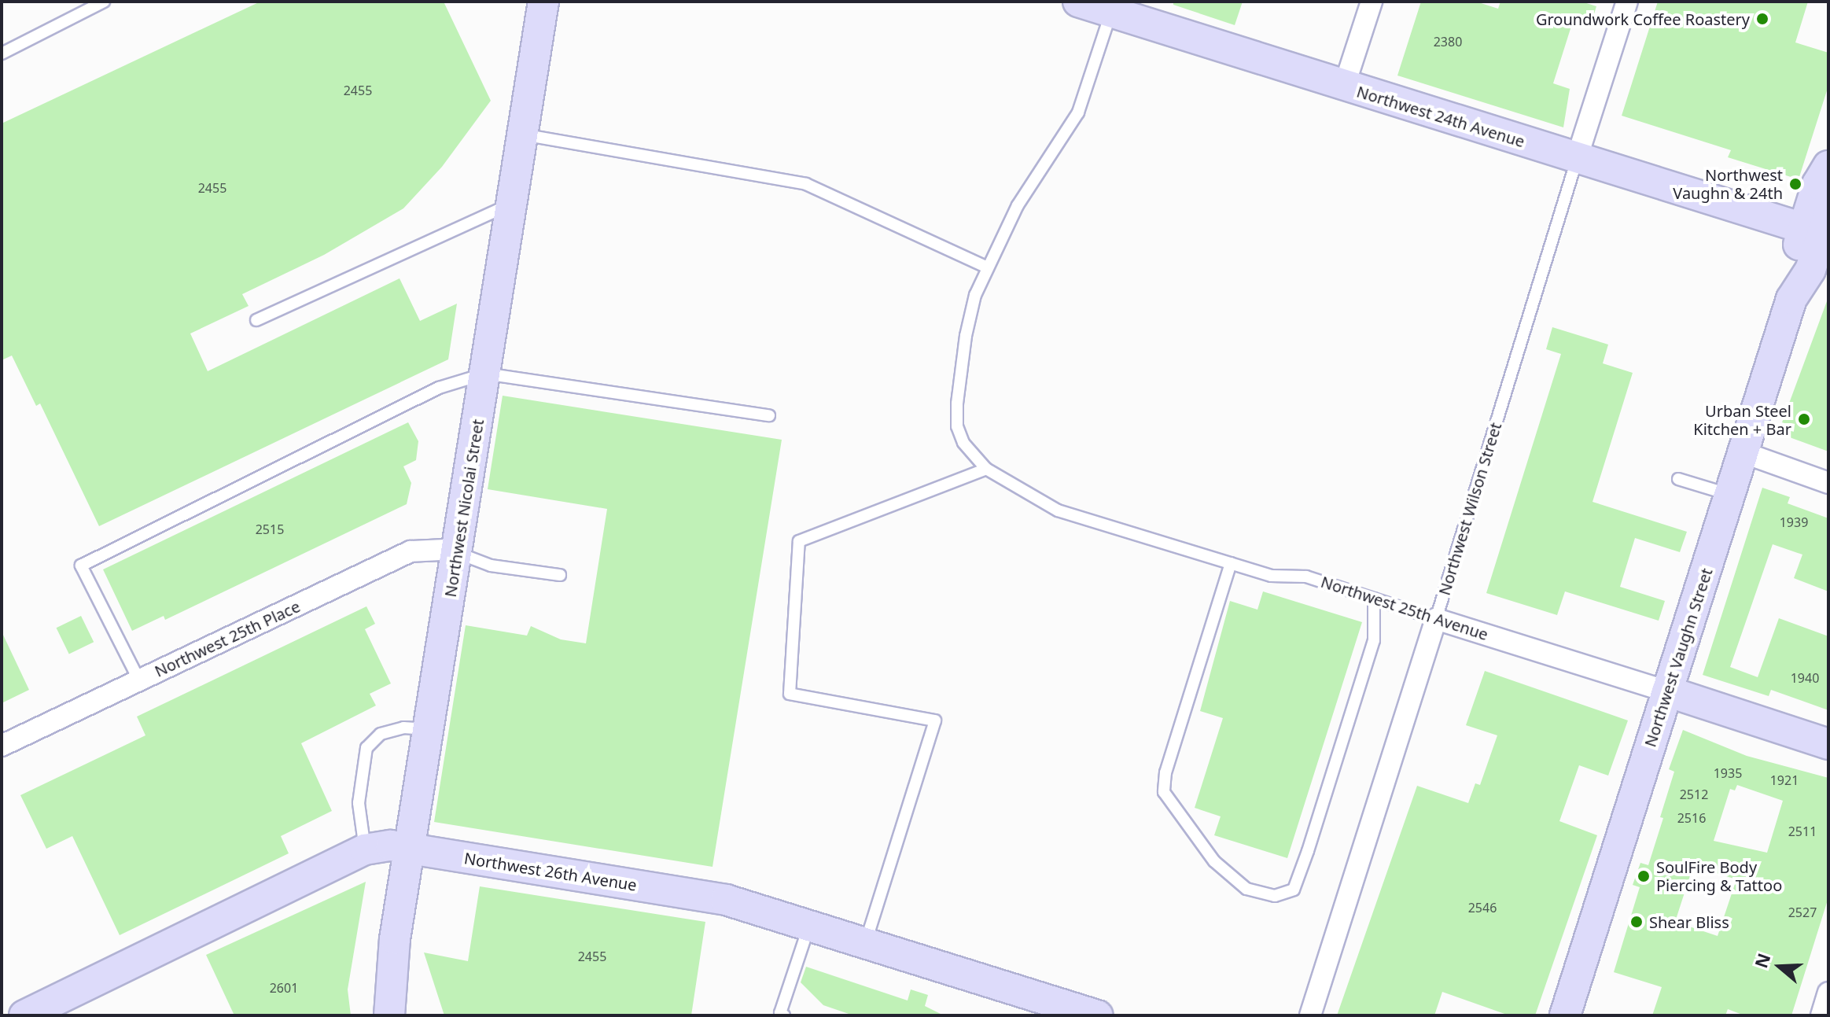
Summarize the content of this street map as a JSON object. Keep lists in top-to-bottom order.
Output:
{
  "streets": {
    "street": [
      "Northwest 24th Avenue",
      "Northwest Nicolai Street",
      "Northwest Wilson Street",
      "Northwest 25th Avenue",
      "Northwest 25th Place",
      "Northwest Vaughn Street",
      "Northwest 26th Avenue"
    ]
  },
  "crossings": [
    ["Northwest 24th Avenue", "Northwest Wilson Street"],
    ["Northwest 24th Avenue", "Northwest 25th Avenue"],
    ["Northwest 24th Avenue", "Northwest Vaughn Street"],
    ["Northwest Nicolai Street", "Northwest 25th Place"],
    ["Northwest Nicolai Street", "Northwest 26th Avenue"],
    ["Northwest Wilson Street", "Northwest 25th Avenue"],
    ["Northwest 25th Avenue", "Northwest Vaughn Street"]
  ],
  "places": [
    "Groundwork Coffee Roastery",
    "Northwest Vaughn & 24th",
    "Urban Steel Kitchen + Bar",
    "SoulFire Body Piercing & Tattoo",
    "Shear Bliss"
  ],
  "house_numbers": [
    "2380",
    "2455",
    "2455",
    "1939",
    "2515",
    "1940",
    "1935",
    "1921",
    "2512",
    "2516",
    "2511",
    "2546",
    "2527",
    "2455",
    "2601"
  ],
  "north": "left"
}
